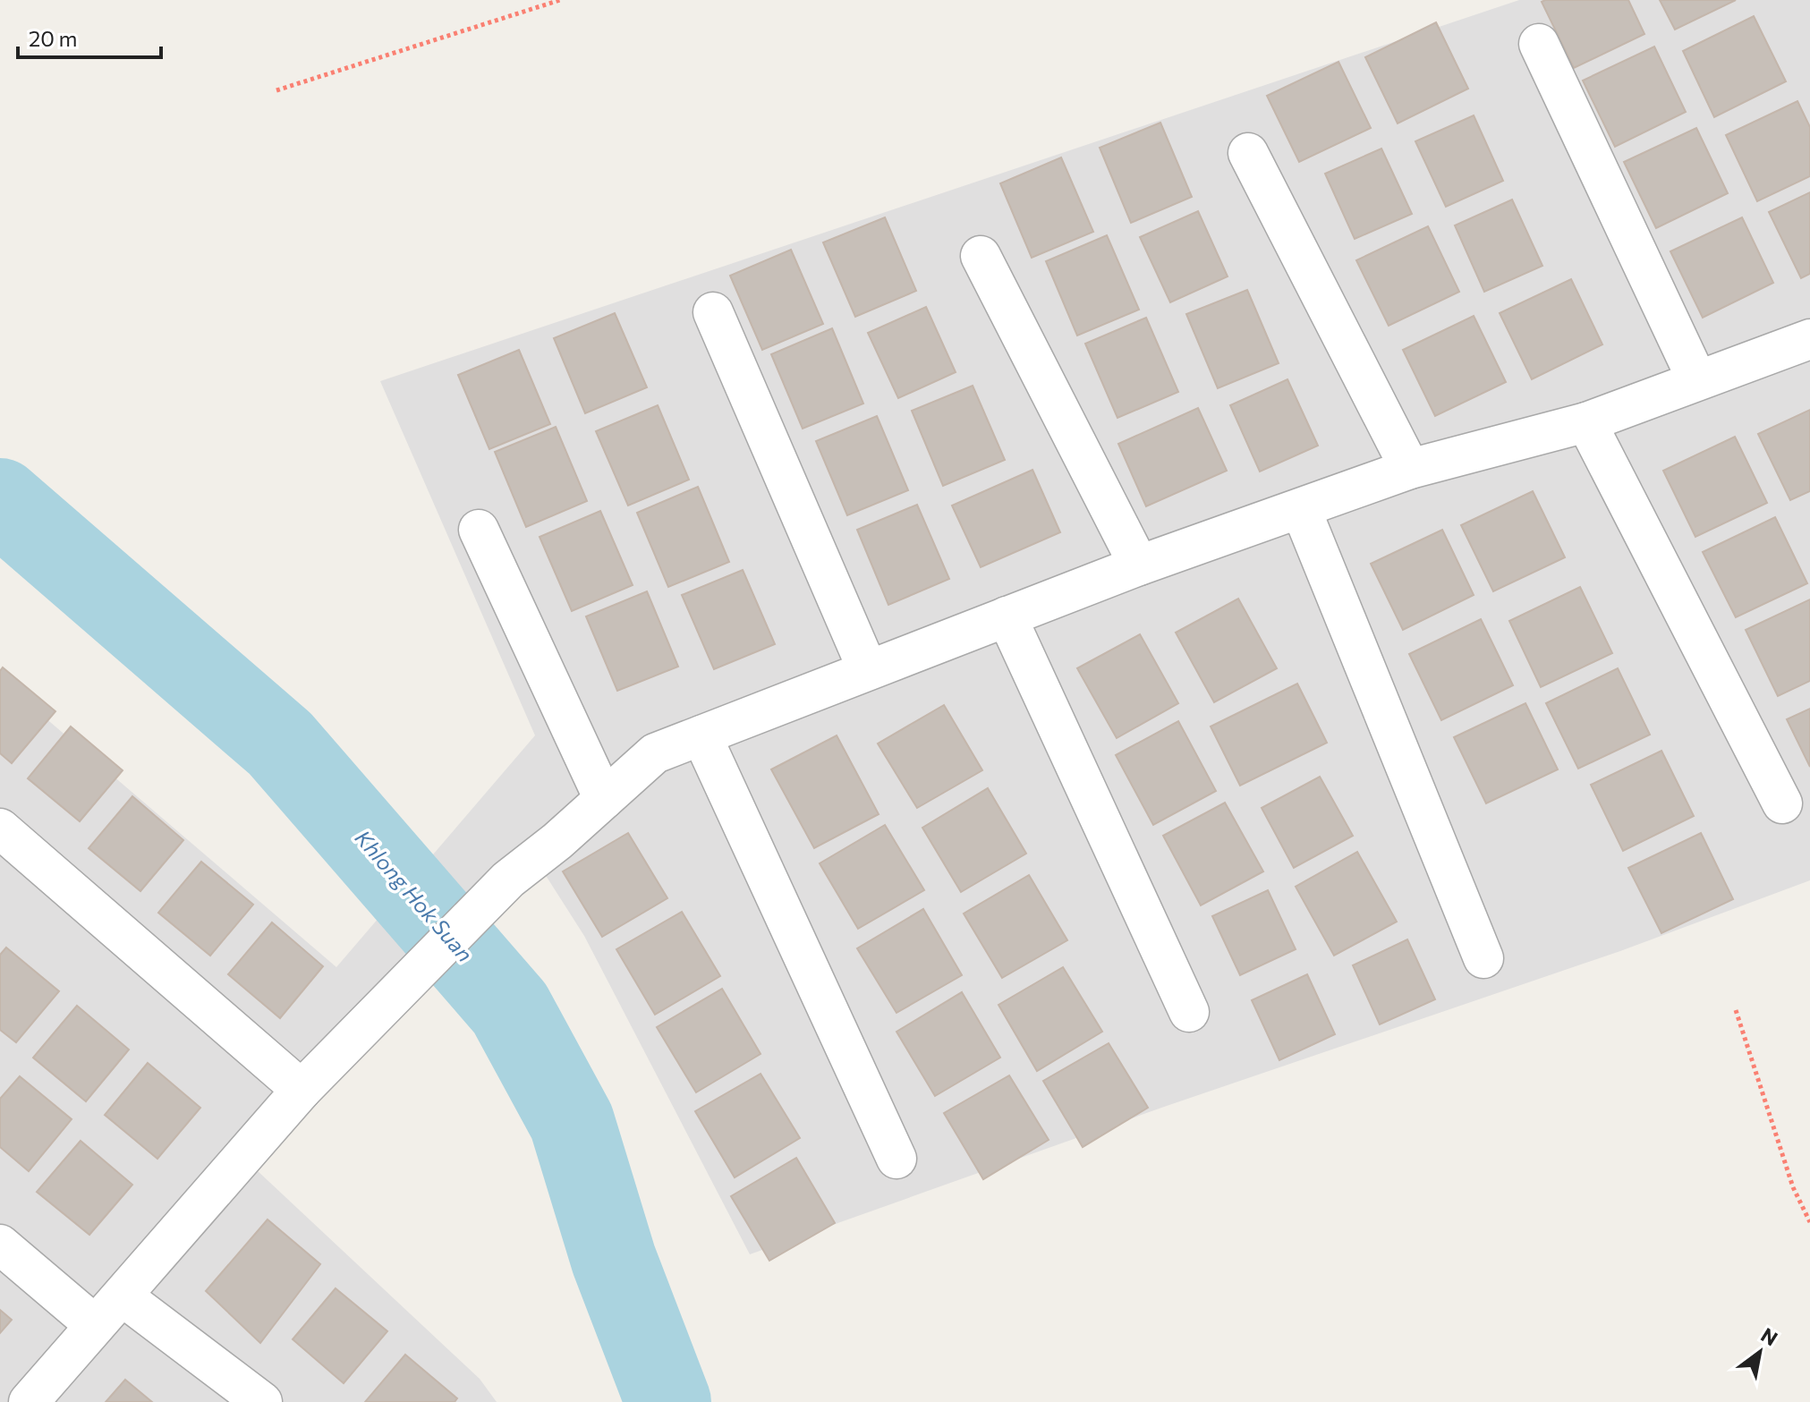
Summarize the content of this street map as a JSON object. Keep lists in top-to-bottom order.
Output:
{
  "water": ["Khlong Hok Suan"],
  "scale_bar": "20 m",
  "north": "top right"
}
